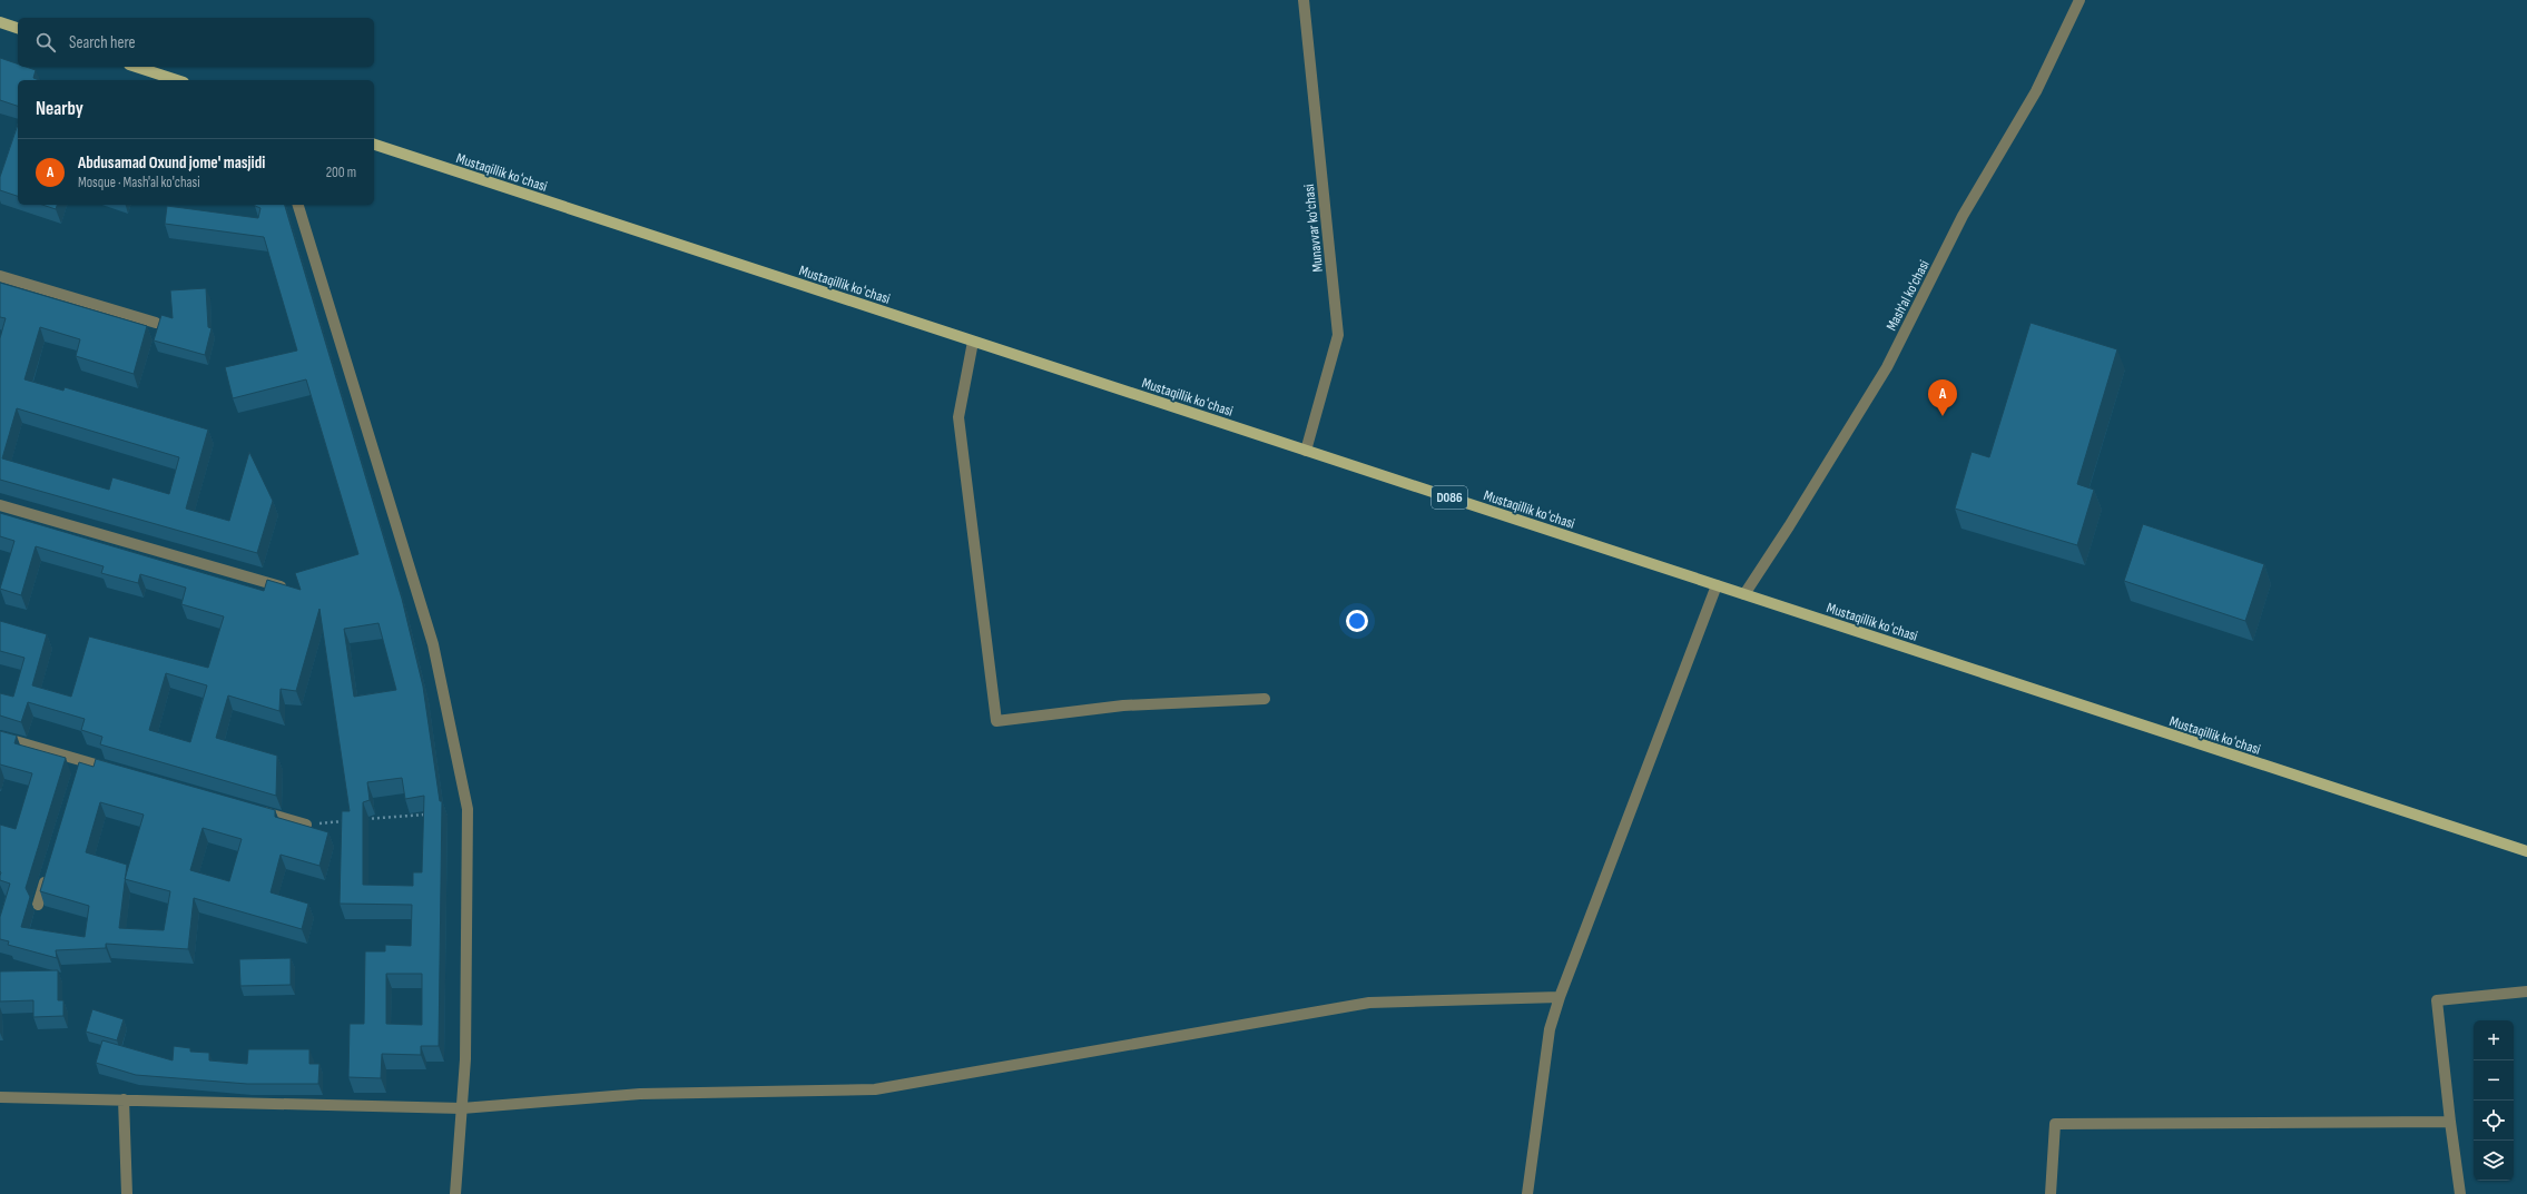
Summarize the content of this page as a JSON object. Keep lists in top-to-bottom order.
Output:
{
  "streets": {
    "main road": ["Mustaqillik koʻchasi", "D086"],
    "street": ["Munavvar ko'chasi", "Mash'al ko'chasi"]
  },
  "crossings": [
    ["Mustaqillik koʻchasi", "Munavvar ko'chasi"],
    ["Mustaqillik koʻchasi", "Mash'al ko'chasi"]
  ],
  "page": {
    "search": "Search here",
    "heading": "Nearby",
    "list": [
      {
        "mark": "A",
        "name": "Abdusamad Oxund jome' masjidi",
        "note": "Mosque · Mash'al ko'chasi",
        "value": "200 m"
      }
    ],
    "pins": "A",
    "map_buttons": ["+", "−"]
  }
}
